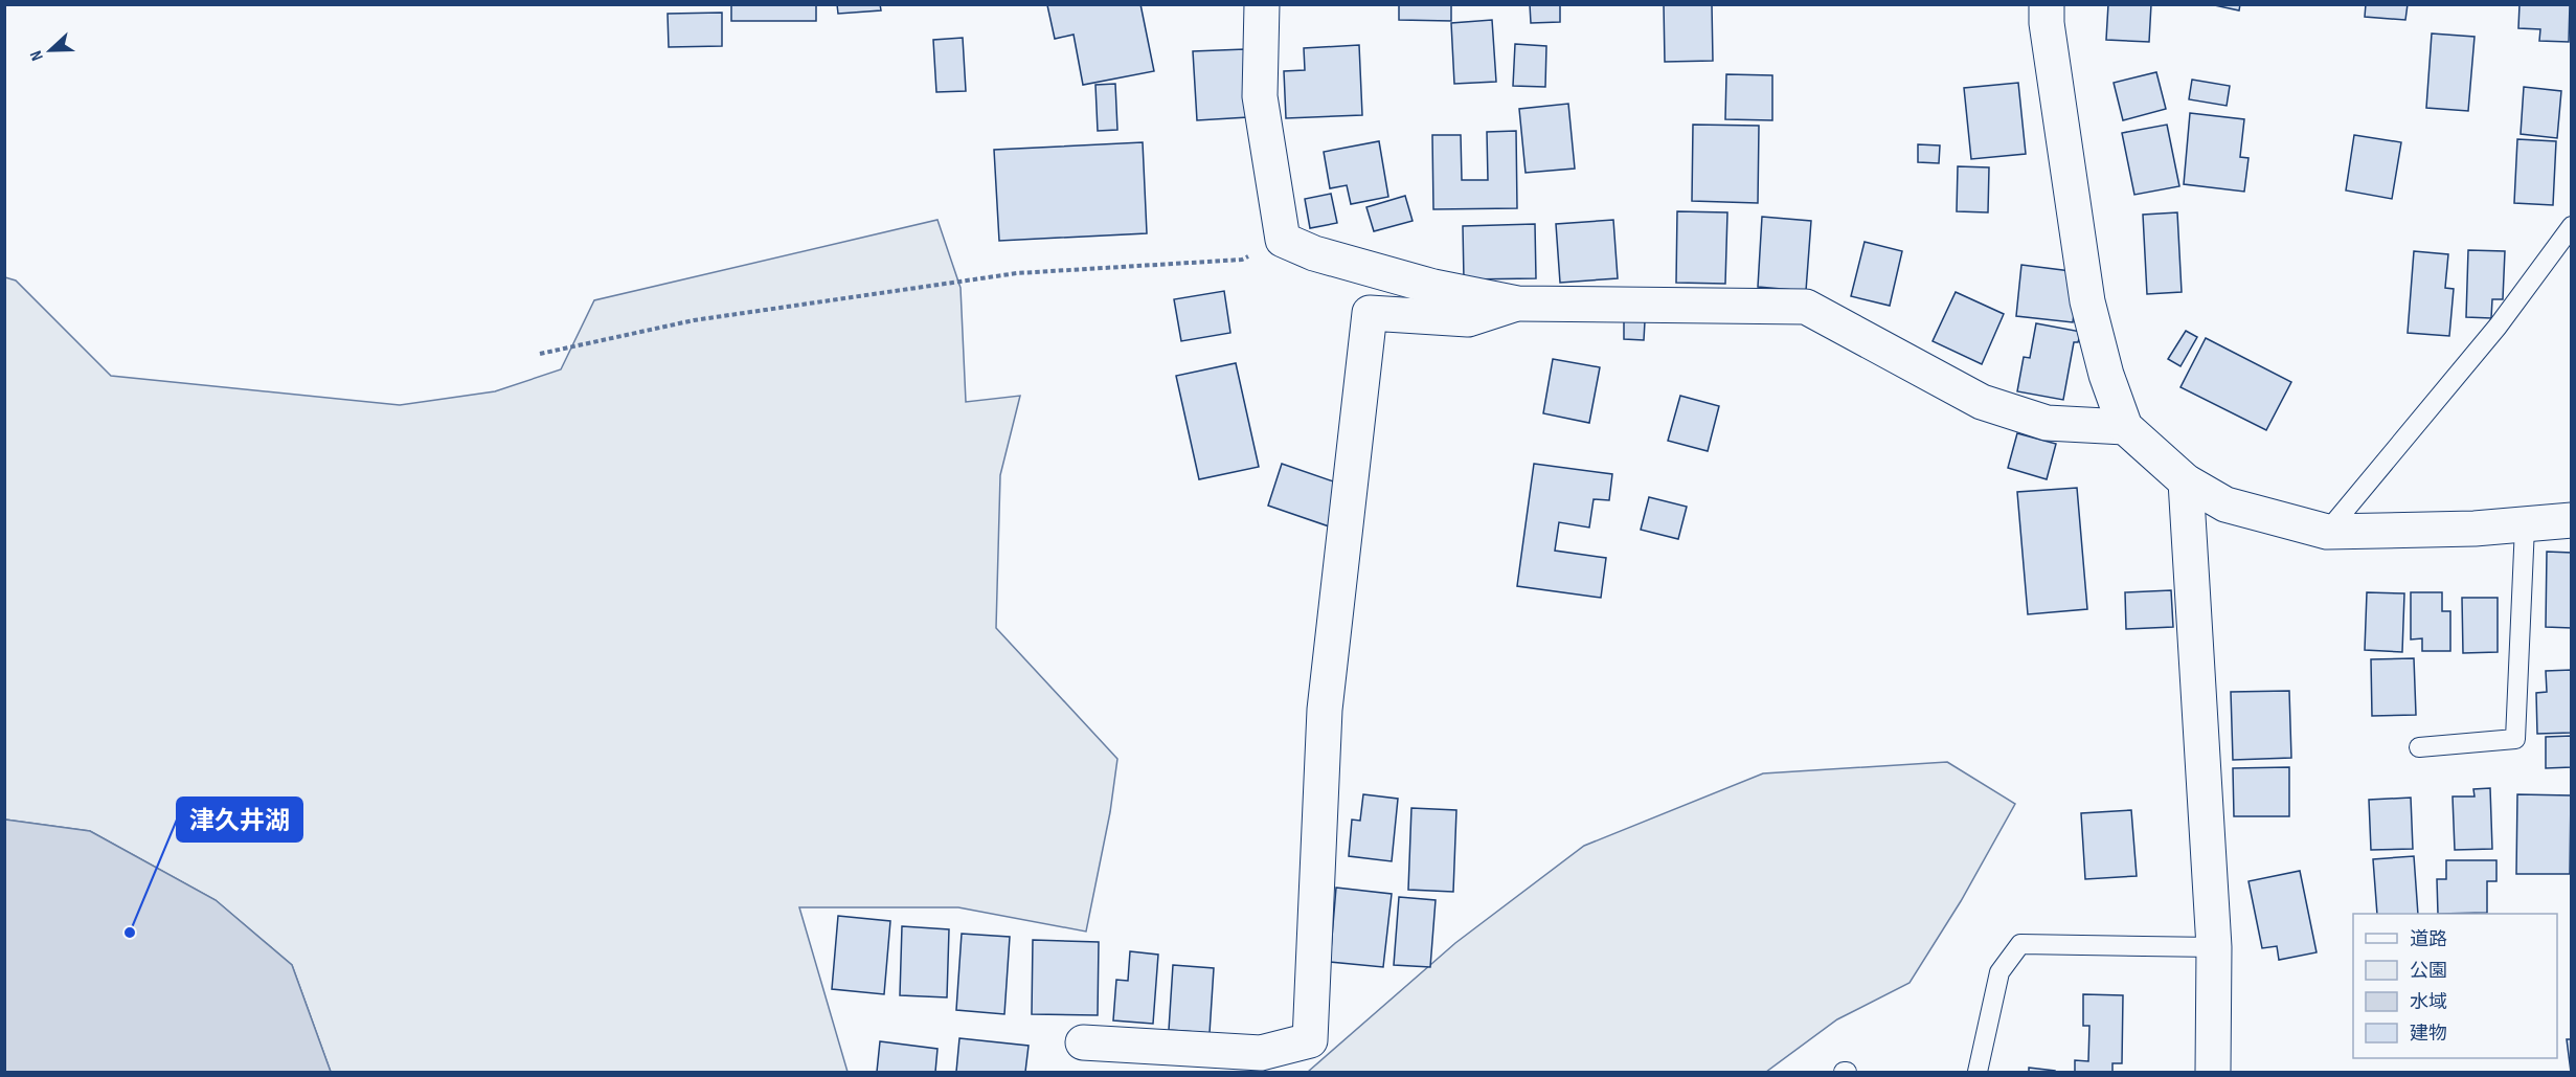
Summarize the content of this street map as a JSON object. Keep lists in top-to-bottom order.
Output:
{
  "places": ["津久井湖"],
  "legend": [
    "道路",
    "公園",
    "水域",
    "建物"
  ],
  "north": "left"
}
